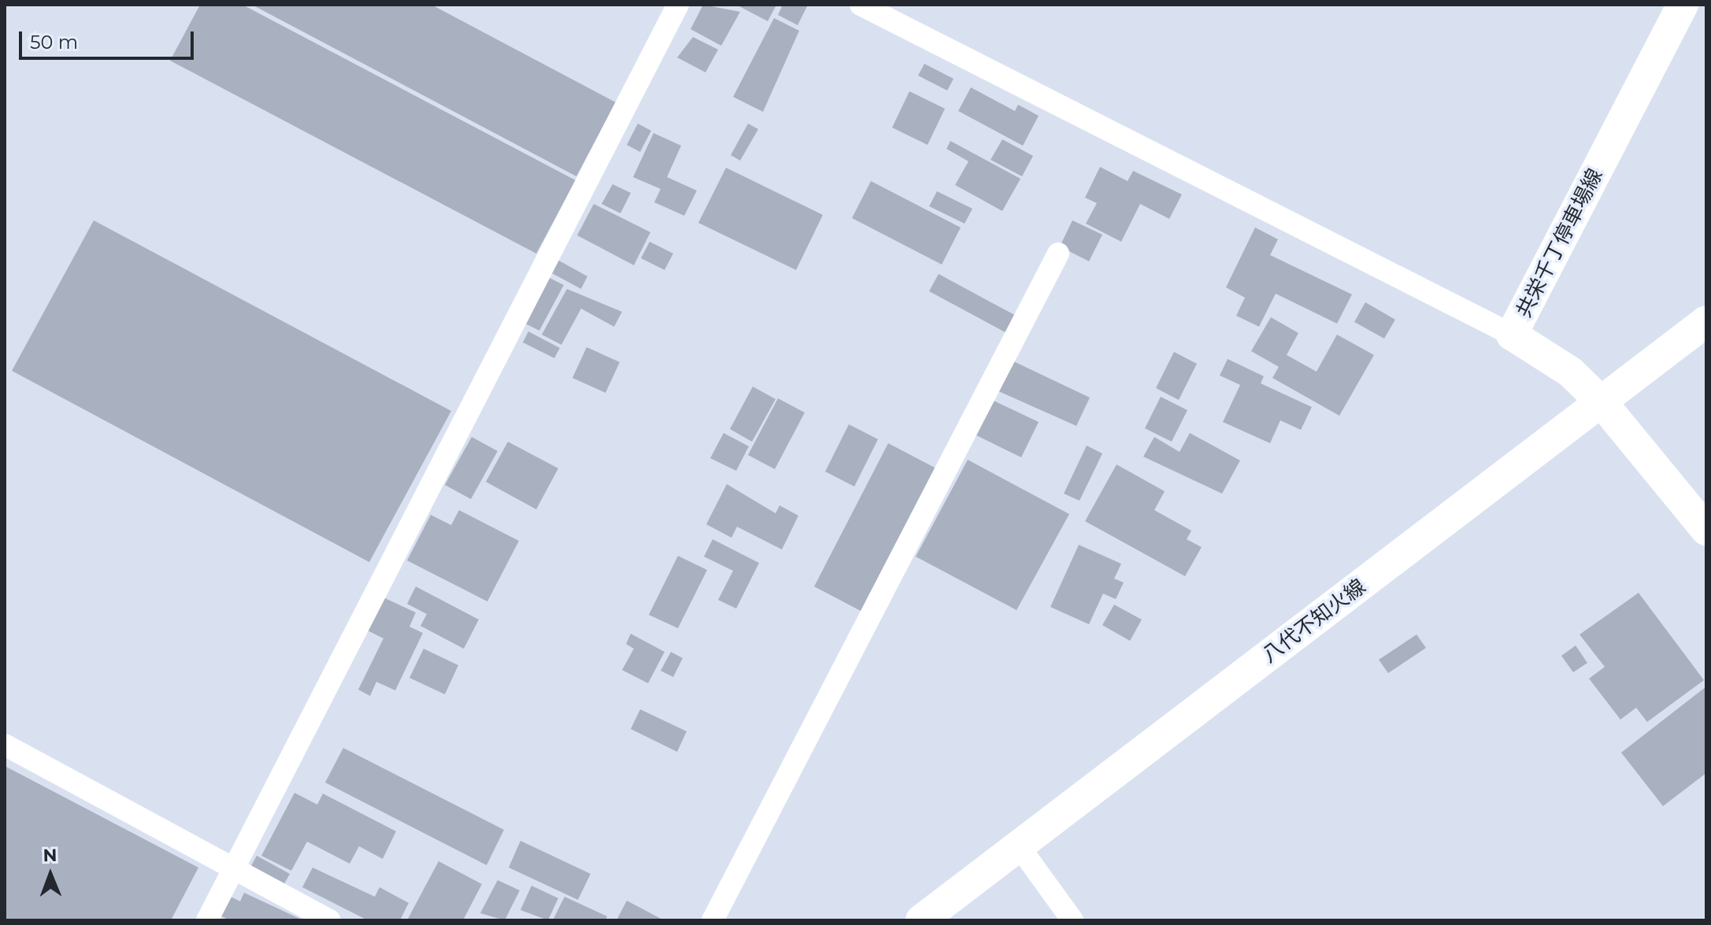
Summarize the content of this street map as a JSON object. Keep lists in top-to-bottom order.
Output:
{
  "streets": {
    "main road": ["共栄千丁停車場線", "八代不知火線"]
  },
  "crossings": [
    ["共栄千丁停車場線", "八代不知火線"]
  ],
  "scale_bar": "50 m",
  "north": "top"
}
